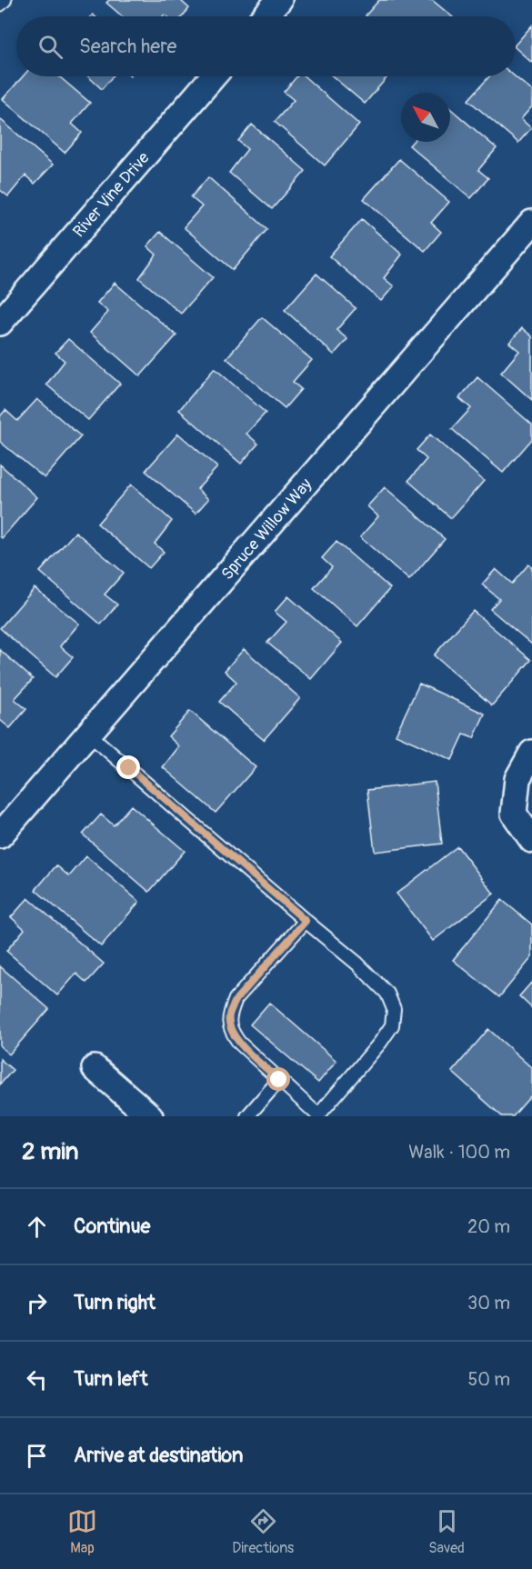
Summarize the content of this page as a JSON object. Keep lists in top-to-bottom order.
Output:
{
  "streets": {
    "street": ["River Vine Drive", "Spruce Willow Way"]
  },
  "north": "top left",
  "page": {
    "search": "Search here",
    "heading": ["2 min", "Walk · 100 m"],
    "list": [
      ["Continue", "20 m"],
      ["Turn right", "30 m"],
      ["Turn left", "50 m"],
      "Arrive at destination"
    ],
    "nav": ["Map", "Directions", "Saved"]
  }
}
